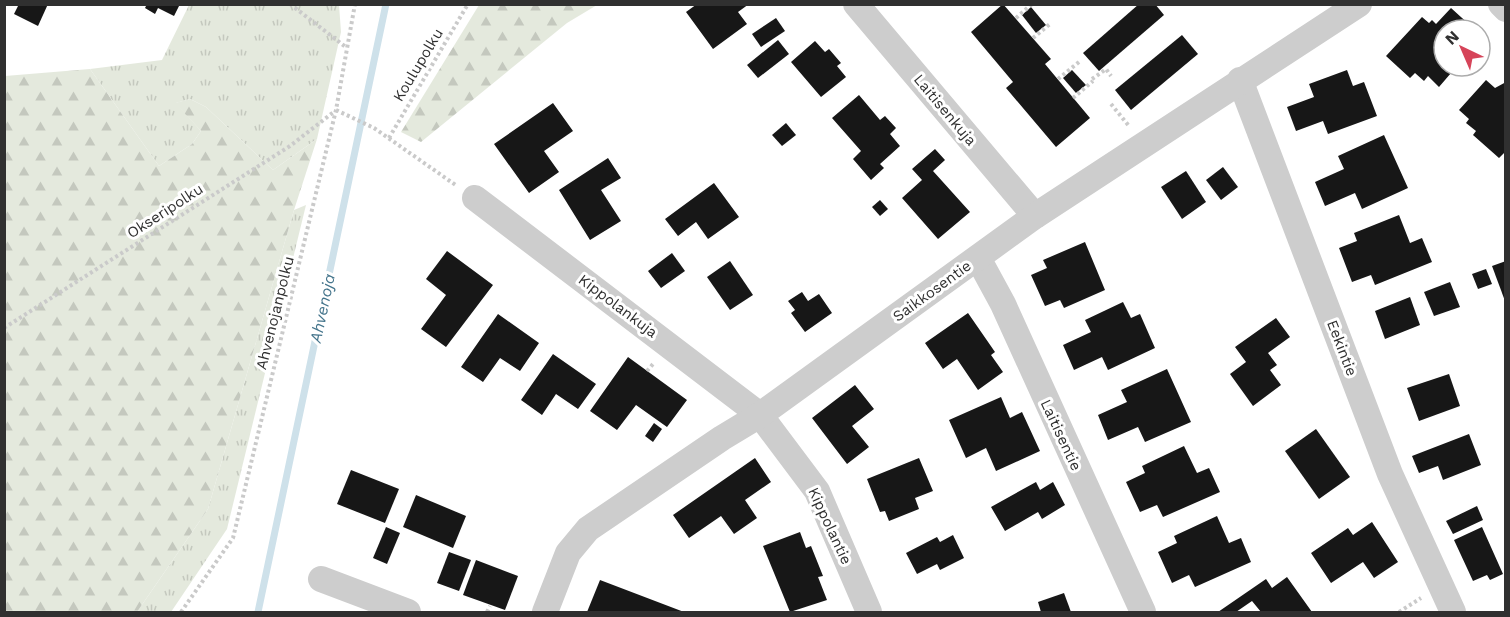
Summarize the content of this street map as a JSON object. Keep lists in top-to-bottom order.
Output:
{
  "streets": {
    "street": [
      "Laitisenkuja",
      "Saikkosentie",
      "Kippolankuja",
      "Eekintie",
      "Laitisentie",
      "Kippolantie"
    ],
    "path": ["Koulupolku", "Okseripolku", "Ahvenojanpolku"]
  },
  "crossings": [
    ["Laitisenkuja", "Saikkosentie"],
    ["Okseripolku", "Ahvenojanpolku"],
    ["Saikkosentie", "Kippolankuja"],
    ["Saikkosentie", "Eekintie"],
    ["Saikkosentie", "Laitisentie"],
    ["Saikkosentie", "Kippolantie"],
    ["Kippolankuja", "Kippolantie"]
  ],
  "water": ["Ahvenoja"],
  "north": "top left"
}
